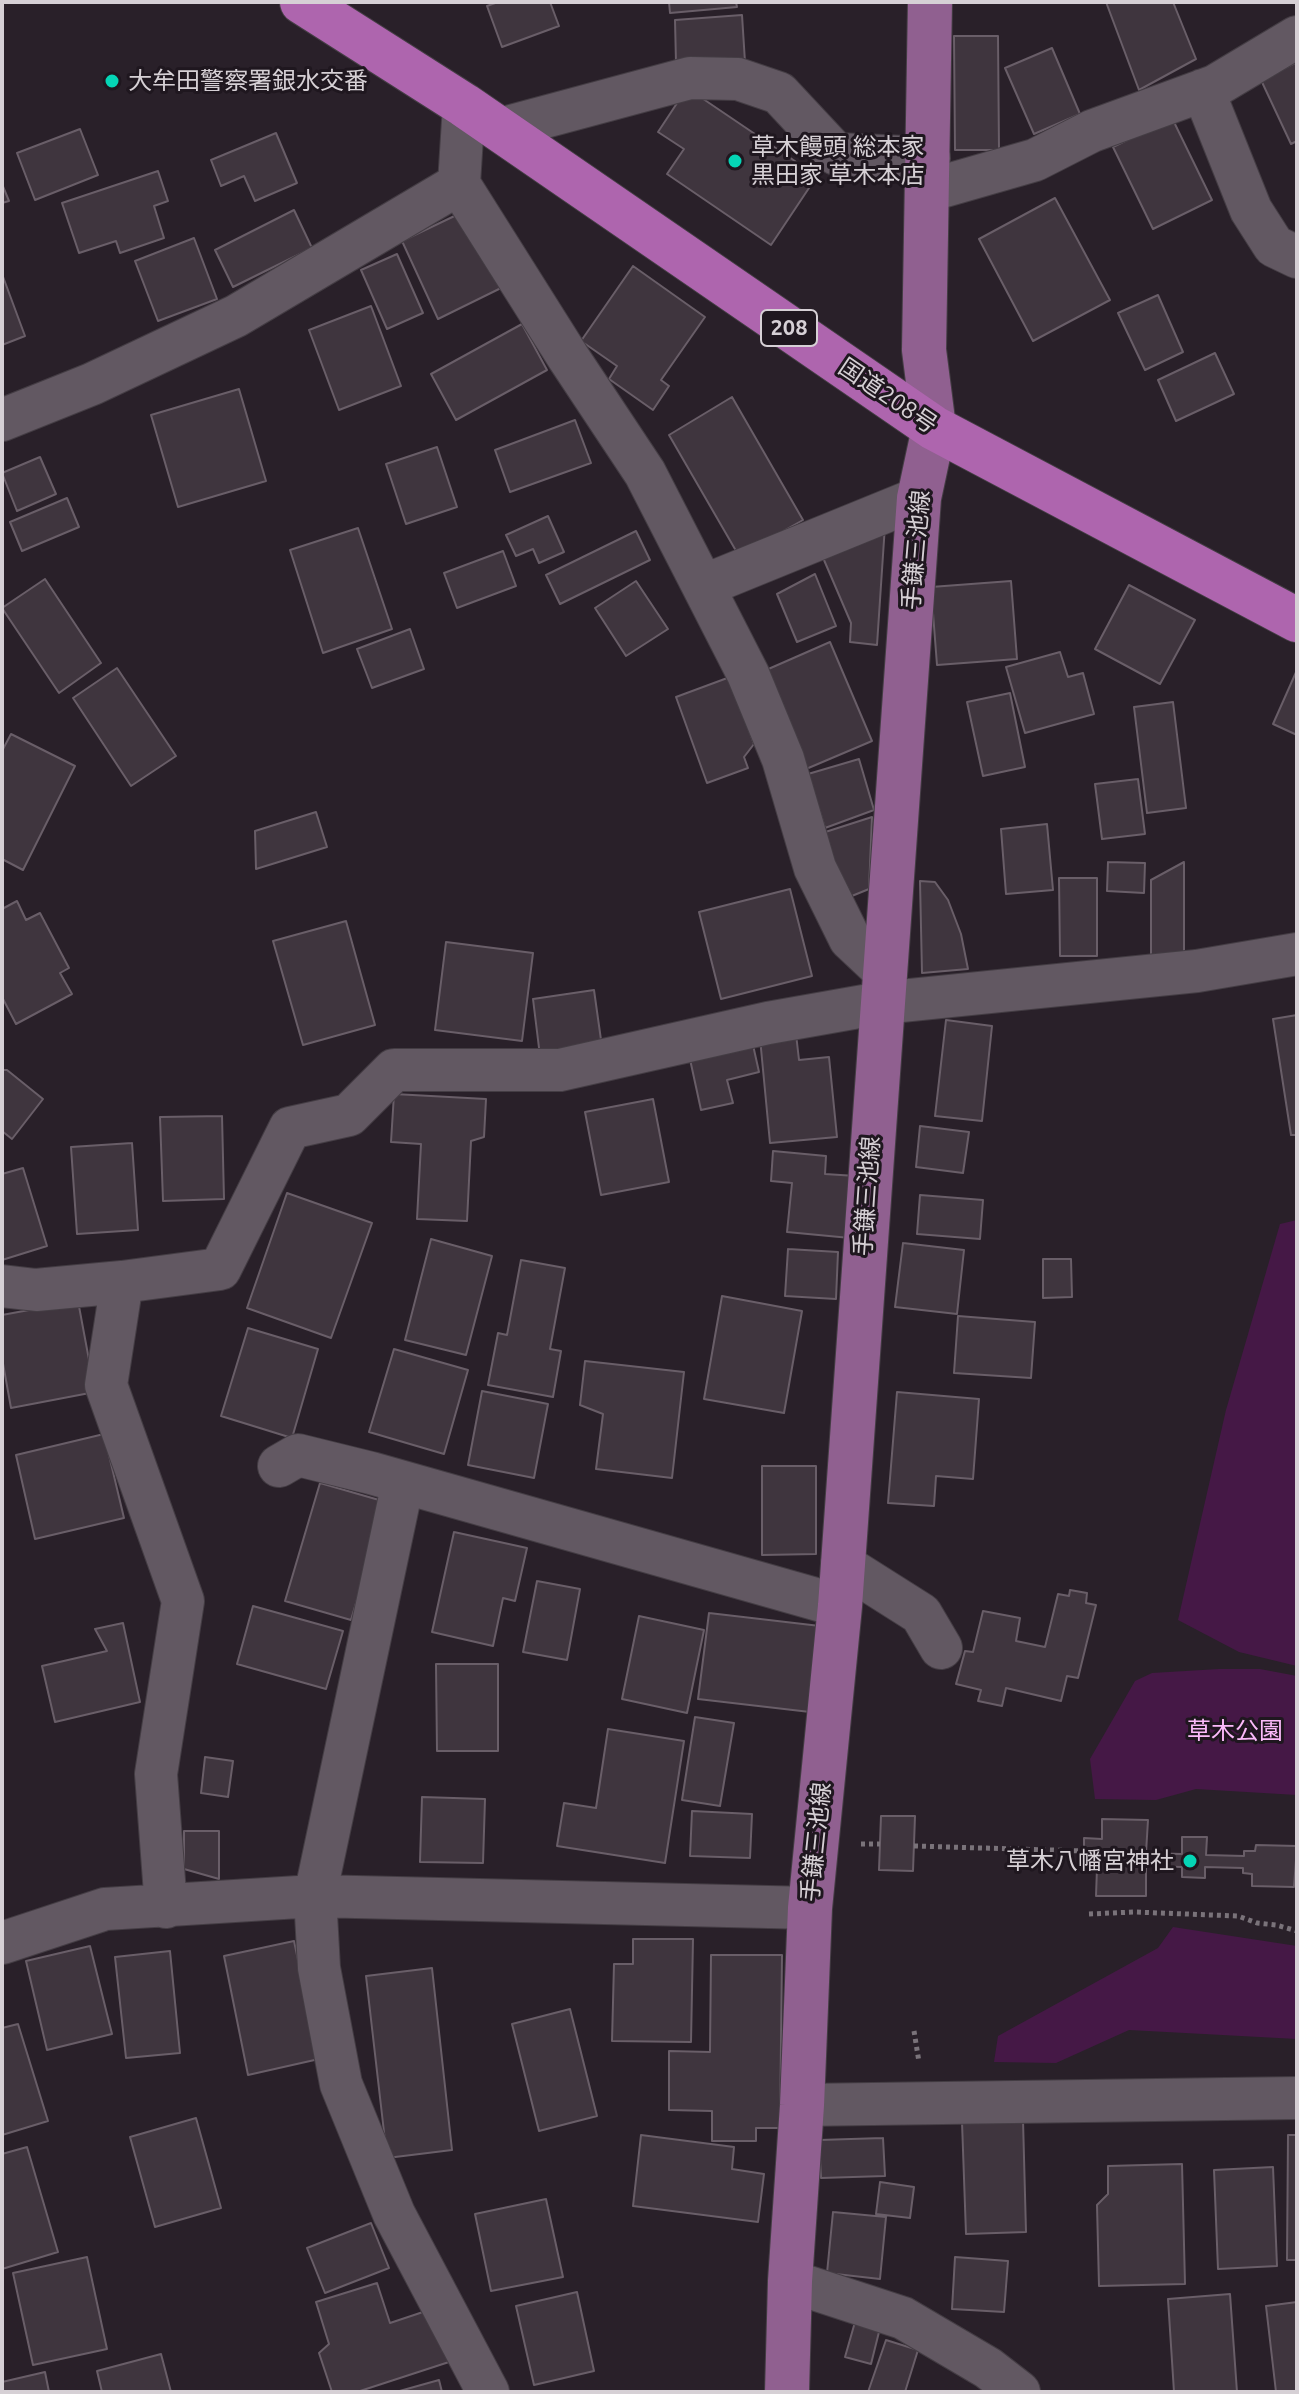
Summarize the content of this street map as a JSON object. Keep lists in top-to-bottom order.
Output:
{
  "streets": {
    "highway": ["208", "国道208号"],
    "main road": ["手鎌三池線"]
  },
  "crossings": [
    ["国道208号", "手鎌三池線"]
  ],
  "parks": ["草木公園"],
  "places": ["大牟田警察署銀水交番", "草木饅頭 総本家 黒田家 草木本店", "草木八幡宮神社"]
}
